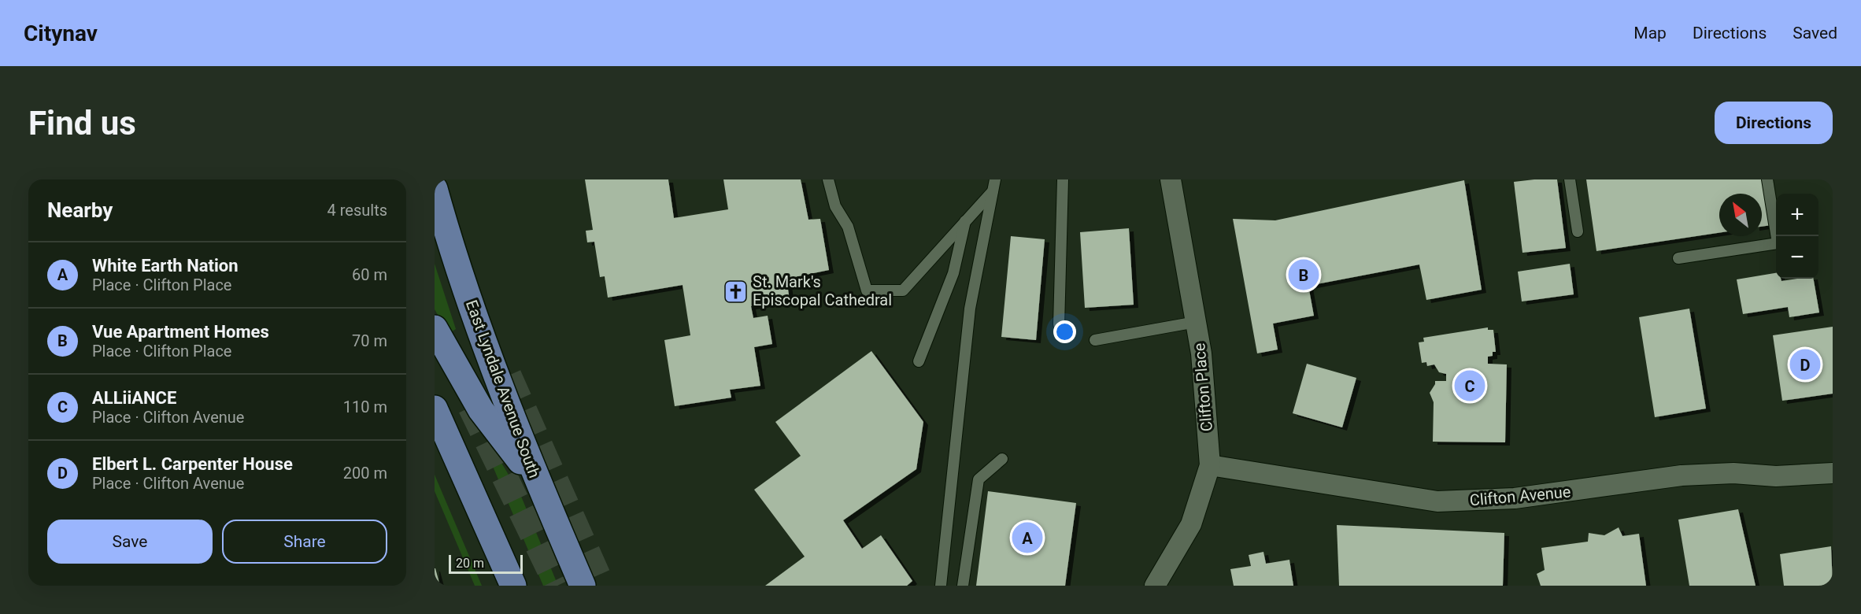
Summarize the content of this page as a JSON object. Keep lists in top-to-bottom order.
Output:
{
  "streets": {
    "main road": ["East Lyndale Avenue South"],
    "street": ["Clifton Place", "Clifton Avenue"]
  },
  "crossings": [
    ["Clifton Place", "Clifton Avenue"]
  ],
  "places": {
    "church": ["St. Mark's Episcopal Cathedral"]
  },
  "scale_bar": "20 m",
  "north": "top left",
  "page": {
    "header": "Citynav",
    "nav": ["Map", "Directions", "Saved"],
    "buttons": [
      "Directions",
      ["Save", "Share"]
    ],
    "title": "Find us",
    "heading": ["Nearby", "4 results"],
    "map_buttons": ["+", "−"],
    "list": [
      {
        "mark": "A",
        "name": "White Earth Nation",
        "note": "Place · Clifton Place",
        "value": "60 m"
      },
      {
        "mark": "B",
        "name": "Vue Apartment Homes",
        "note": "Place · Clifton Place",
        "value": "70 m"
      },
      {
        "mark": "C",
        "name": "ALLiiANCE",
        "note": "Place · Clifton Avenue",
        "value": "110 m"
      },
      {
        "mark": "D",
        "name": "Elbert L. Carpenter House",
        "note": "Place · Clifton Avenue",
        "value": "200 m"
      }
    ],
    "pins": [
      "B",
      "D",
      "C",
      "A"
    ],
    "scale": "20 m"
  }
}
